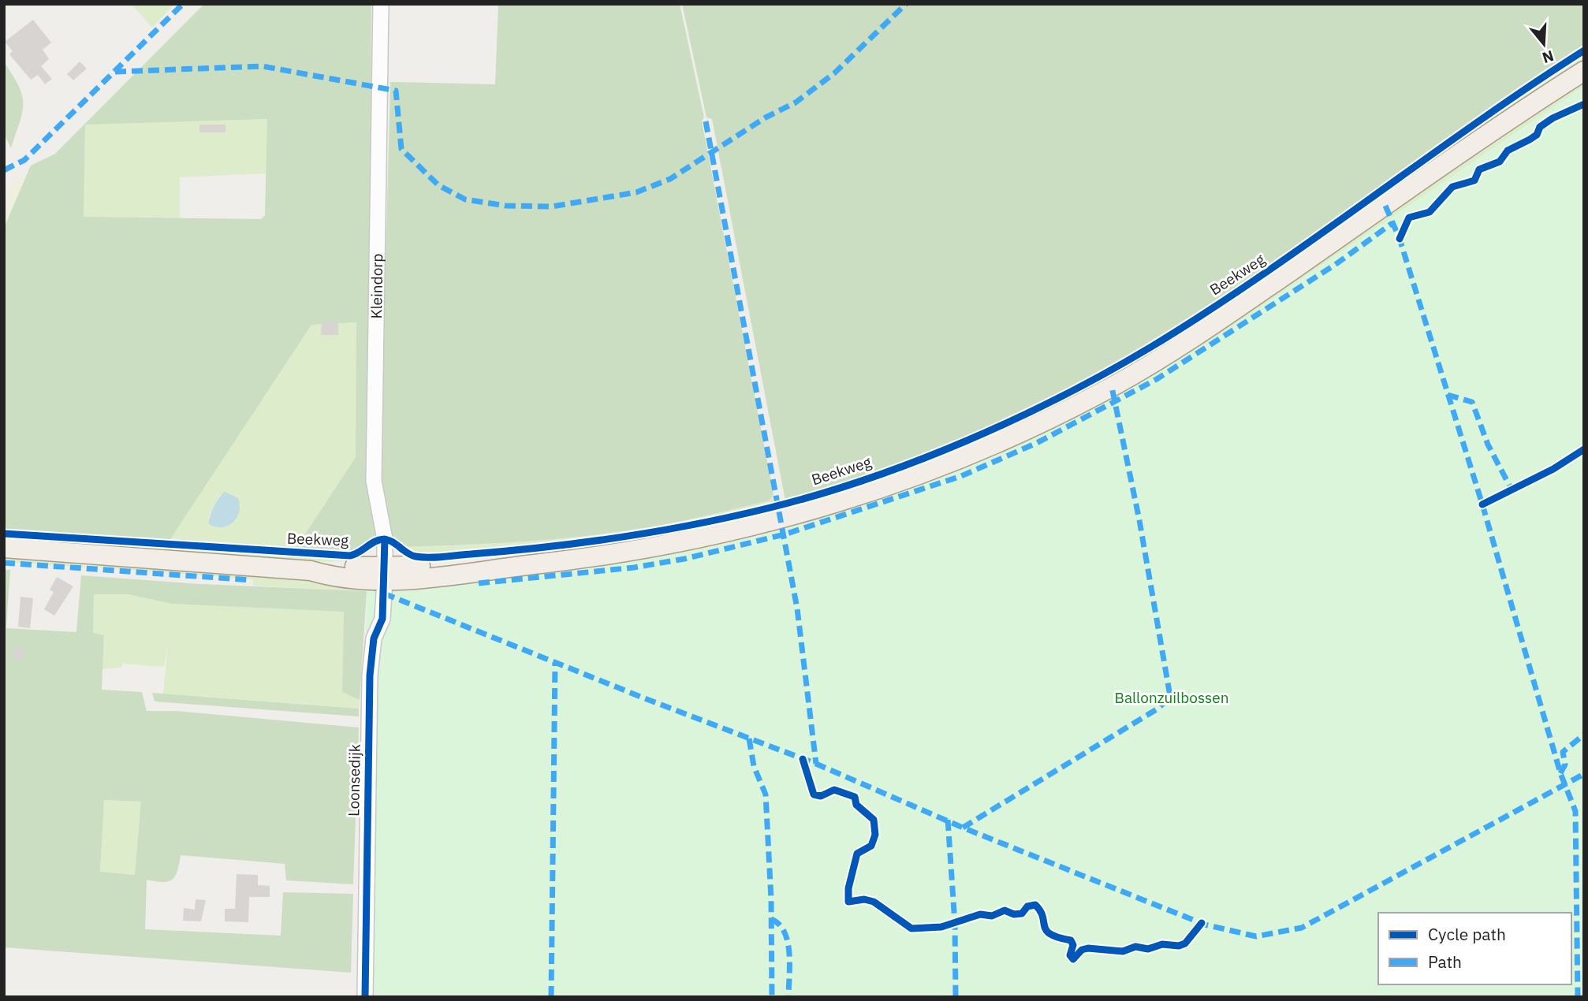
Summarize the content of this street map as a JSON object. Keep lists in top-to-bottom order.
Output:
{
  "streets": {
    "main road": ["Beekweg"],
    "street": ["Kleindorp", "Loonsedijk"]
  },
  "crossings": [
    ["Beekweg", "Kleindorp"],
    ["Beekweg", "Loonsedijk"],
    ["Kleindorp", "Loonsedijk"]
  ],
  "parks": ["Ballonzuilbossen"],
  "legend": ["Cycle path", "Path"],
  "north": "bottom"
}
